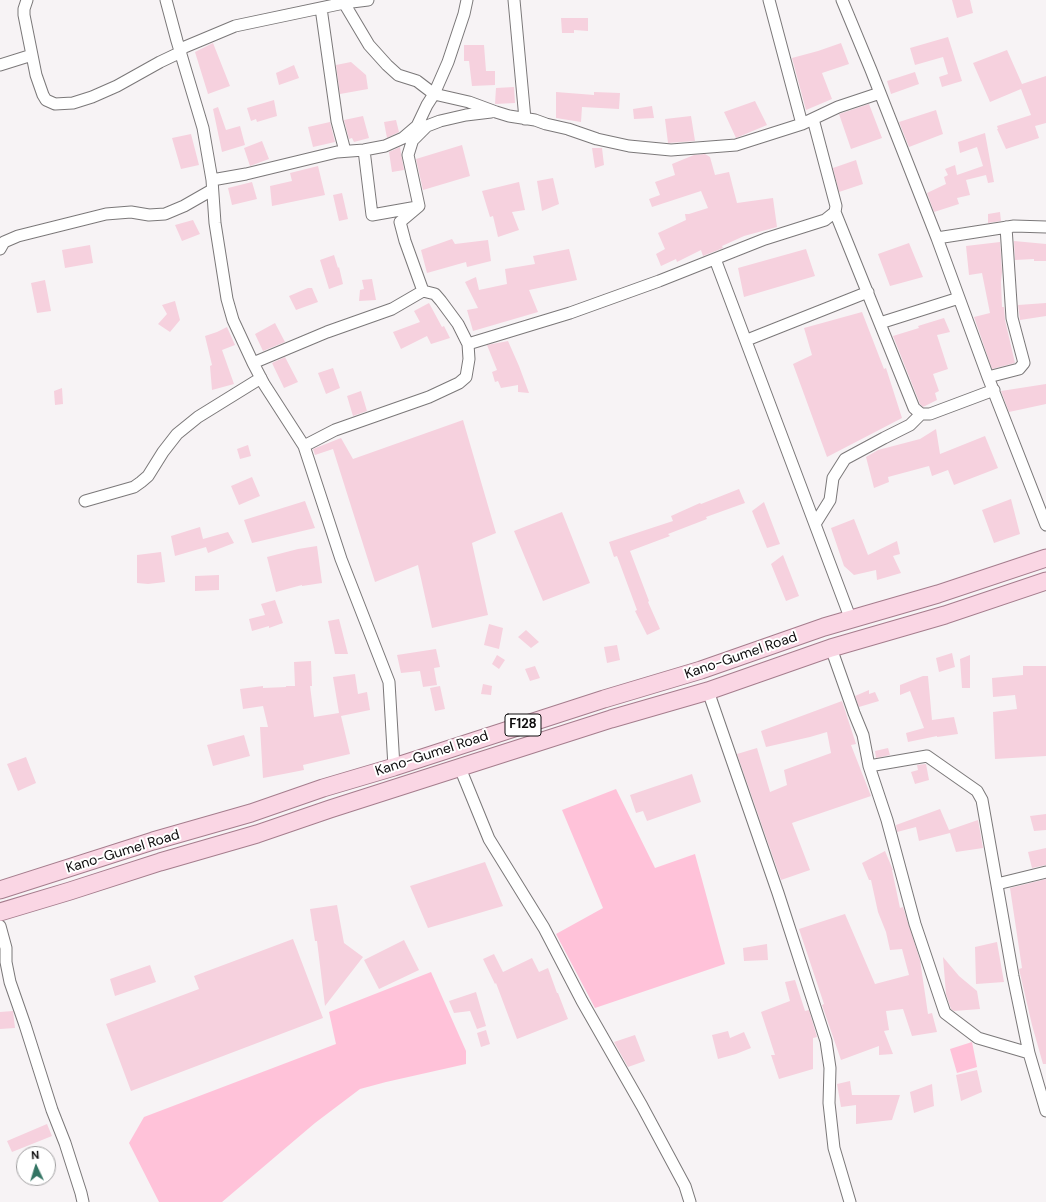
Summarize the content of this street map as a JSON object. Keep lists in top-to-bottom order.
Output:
{
  "streets": {
    "main road": ["Kano-Gumel Road", "F128"]
  },
  "north": "top"
}
